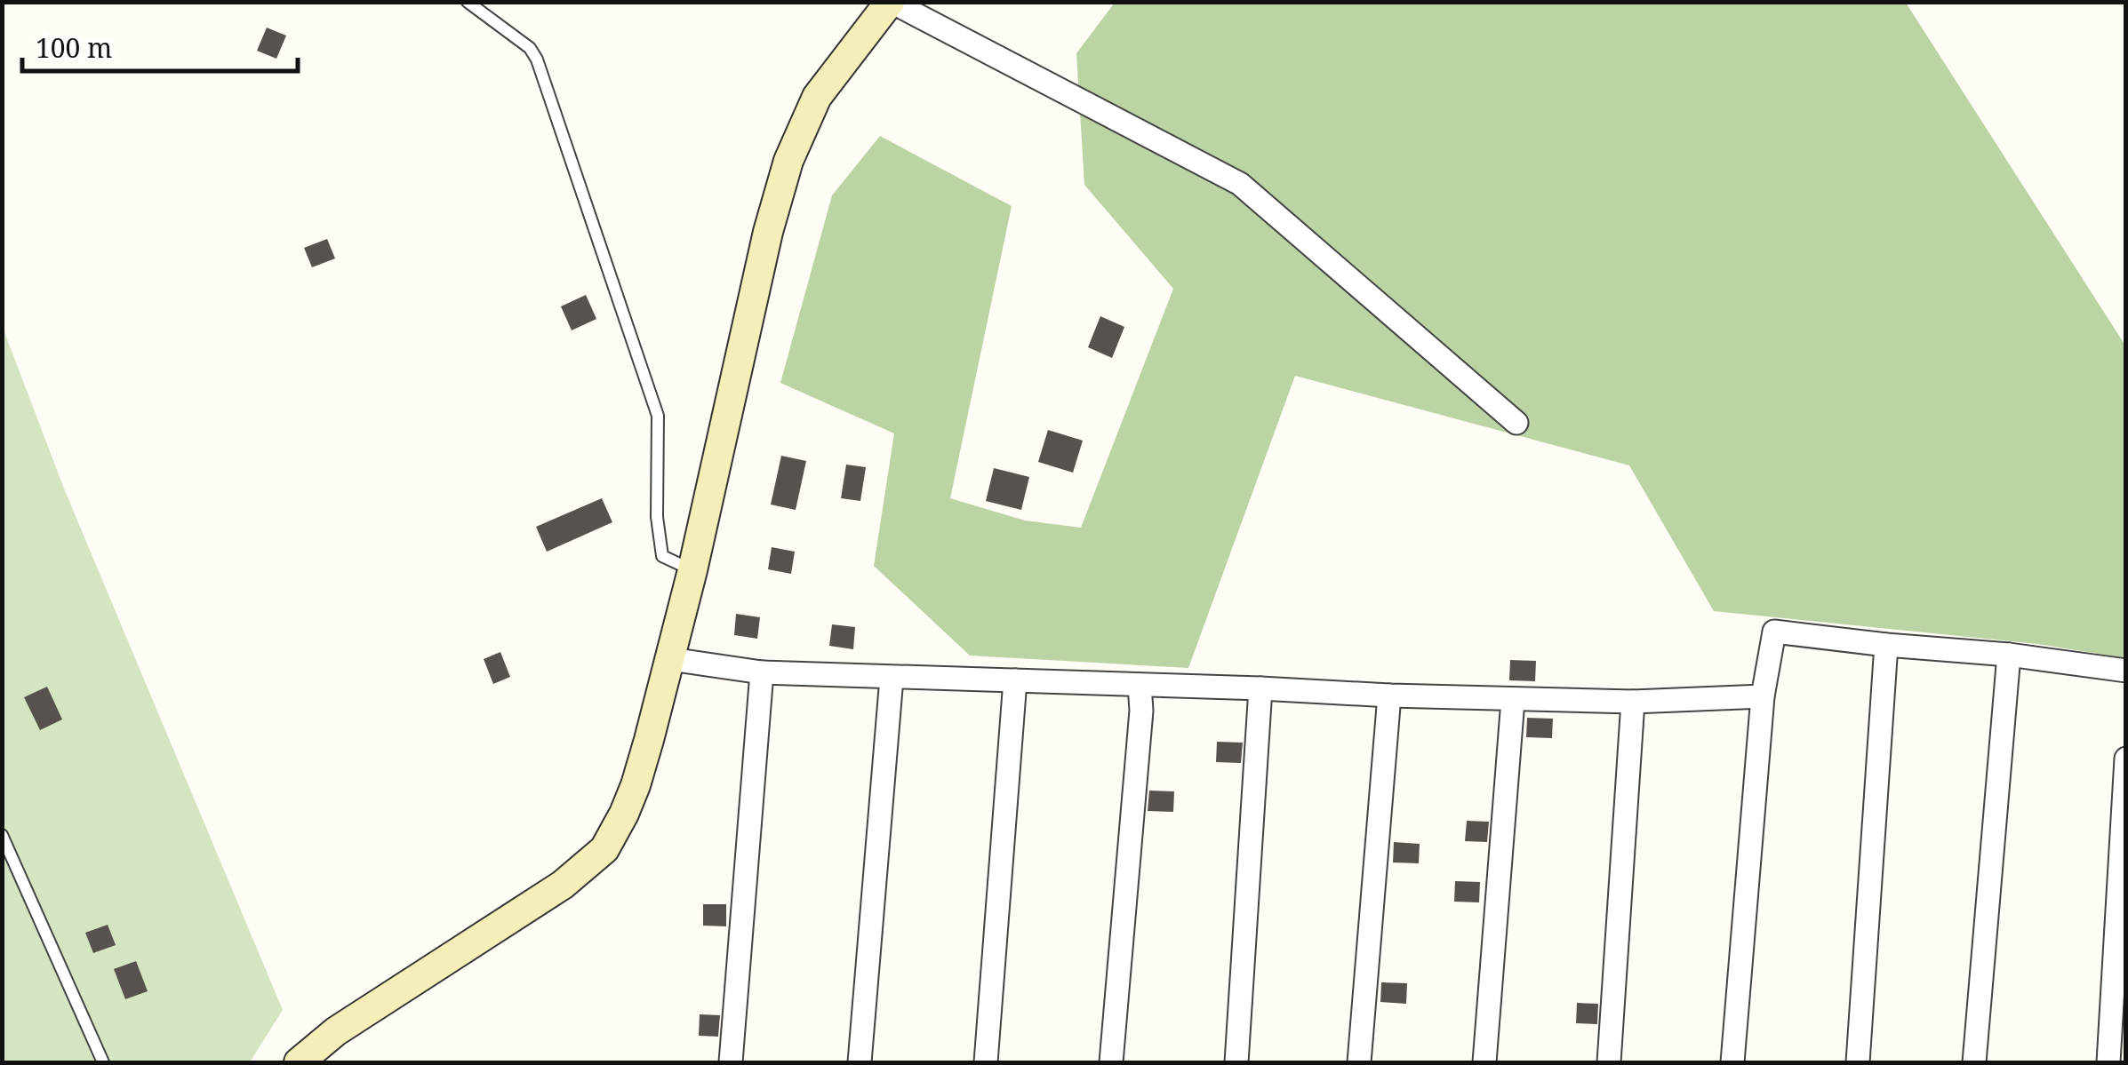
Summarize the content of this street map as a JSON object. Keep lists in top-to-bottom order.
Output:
{
  "scale_bar": "100 m"
}
